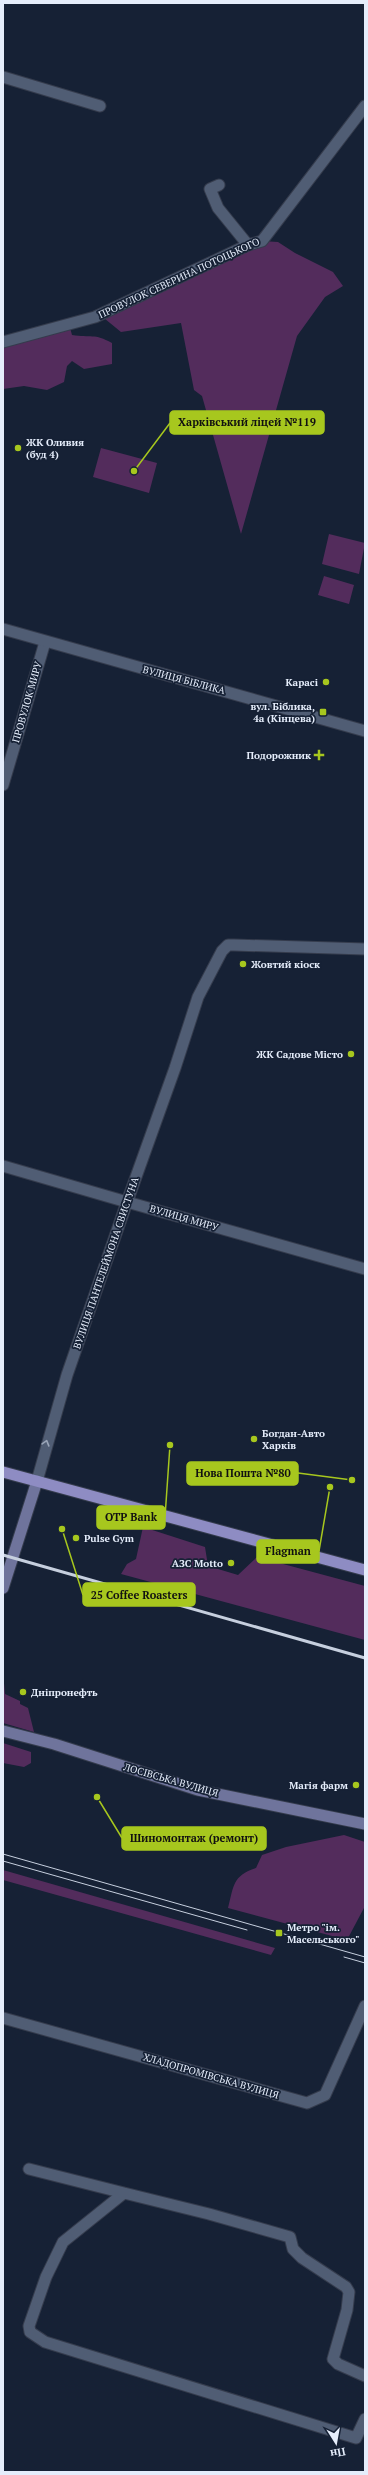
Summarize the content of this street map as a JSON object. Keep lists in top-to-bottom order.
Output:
{
  "streets": {
    "main road": ["ВУЛИЦЯ ПАНТЕЛЕЙМОНА СВИСТУНА", "ЛОСІВСЬКА ВУЛИЦЯ"],
    "street": [
      "ПРОВУЛОК СЕВЕРИНА ПОТОЦЬКОГО",
      "ВУЛИЦЯ БІБЛИКА",
      "ПРОВУЛОК МИРУ",
      "ВУЛИЦЯ МИРУ",
      "ХЛАДОПРОМІВСЬКА ВУЛИЦЯ"
    ]
  },
  "crossings": [
    ["ВУЛИЦЯ БІБЛИКА", "ПРОВУЛОК МИРУ"],
    ["ВУЛИЦЯ МИРУ", "ВУЛИЦЯ ПАНТЕЛЕЙМОНА СВИСТУНА"]
  ],
  "one_way": ["ВУЛИЦЯ ПАНТЕЛЕЙМОНА СВИСТУНА"],
  "places": {
    "other": [
      "ЖК Оливия (буд 4)",
      "Харківський ліцей №119",
      "Карасі",
      "Жовтий кіоск",
      "ЖК Садове Місто",
      "Богдан-Авто Харків",
      "OTP Bank",
      "Нова Пошта №80",
      "Flagman",
      "25 Coffee Roasters",
      "Pulse Gym",
      "АЗС Motto",
      "Дніпронефть",
      "Магія фарм",
      "Шиномонтаж (ремонт)"
    ],
    "transit": ["вул. Біблика, 4а (Кінцева)", "Метро \"ім. Масельського\""],
    "health": ["Подорожник"]
  },
  "north": "bottom"
}
